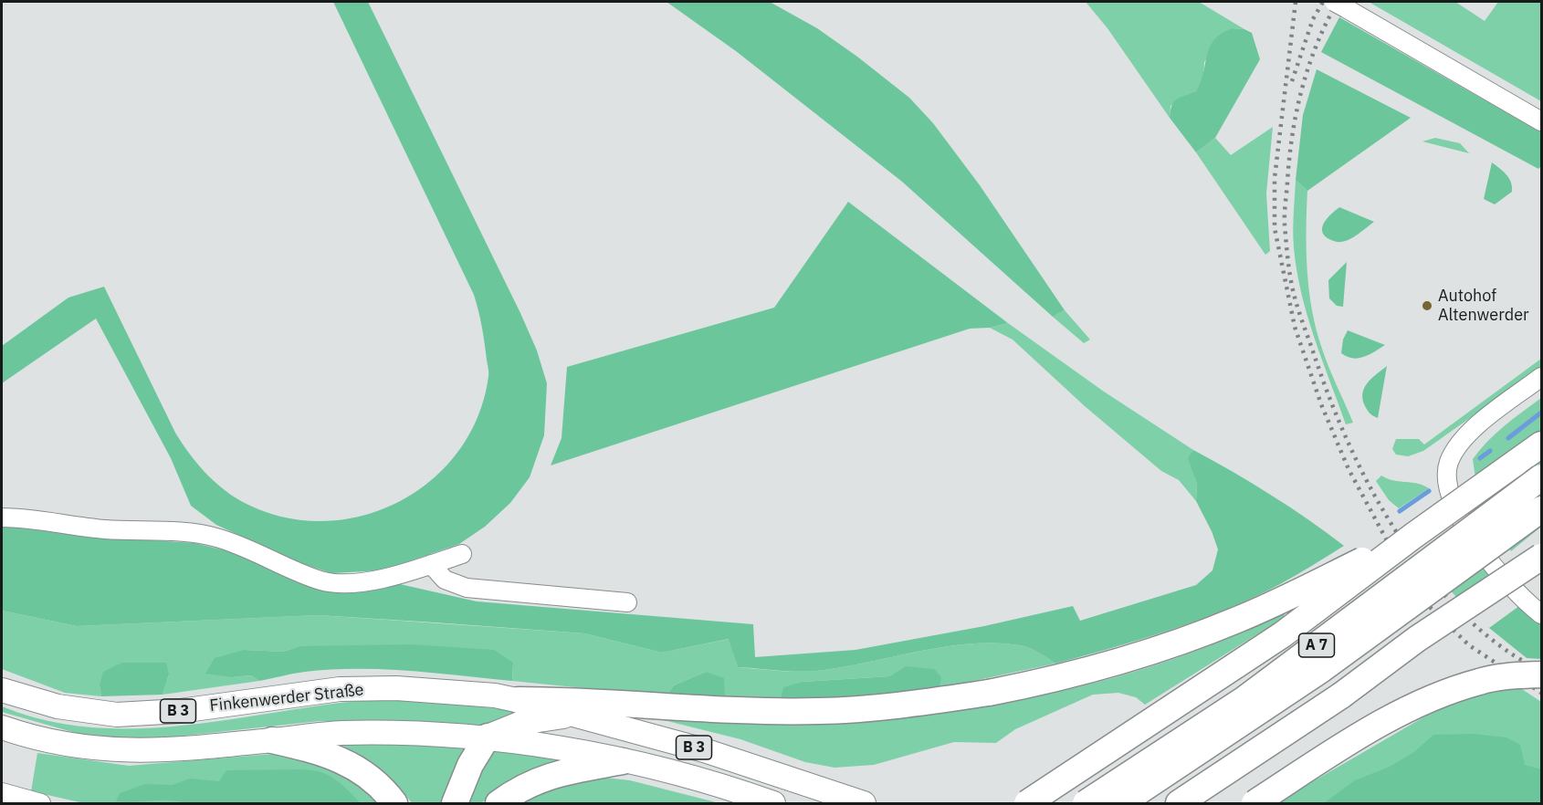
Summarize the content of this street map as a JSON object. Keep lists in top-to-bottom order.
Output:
{
  "streets": {
    "highway": ["A 7"],
    "main road": ["Finkenwerder Straße", "B 3"]
  },
  "places": ["Autohof Altenwerder"]
}
